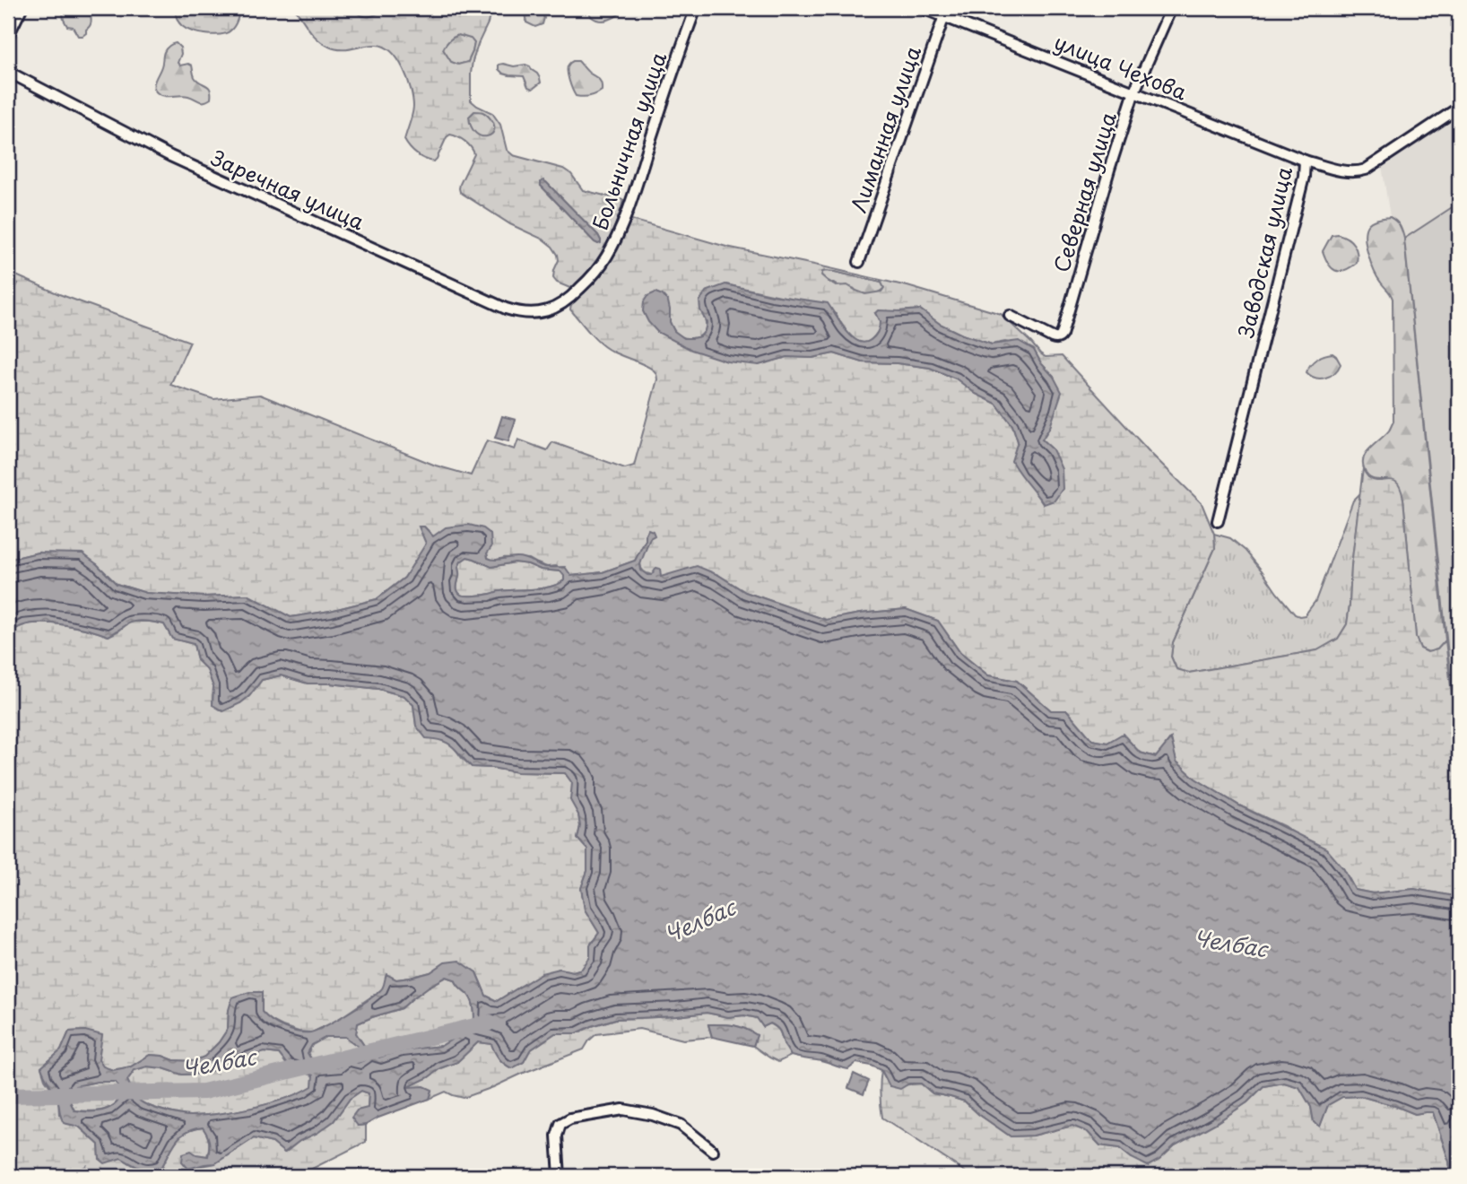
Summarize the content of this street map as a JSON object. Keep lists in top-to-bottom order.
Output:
{
  "streets": {
    "street": [
      "улица Чехова",
      "Лиманная улица",
      "Больничная улица",
      "Заречная улица",
      "Северная улица",
      "Заводская улица"
    ]
  },
  "crossings": [
    ["улица Чехова", "Лиманная улица"],
    ["улица Чехова", "Северная улица"],
    ["улица Чехова", "Заводская улица"],
    ["Больничная улица", "Заречная улица"]
  ],
  "water": ["Челбас"]
}
